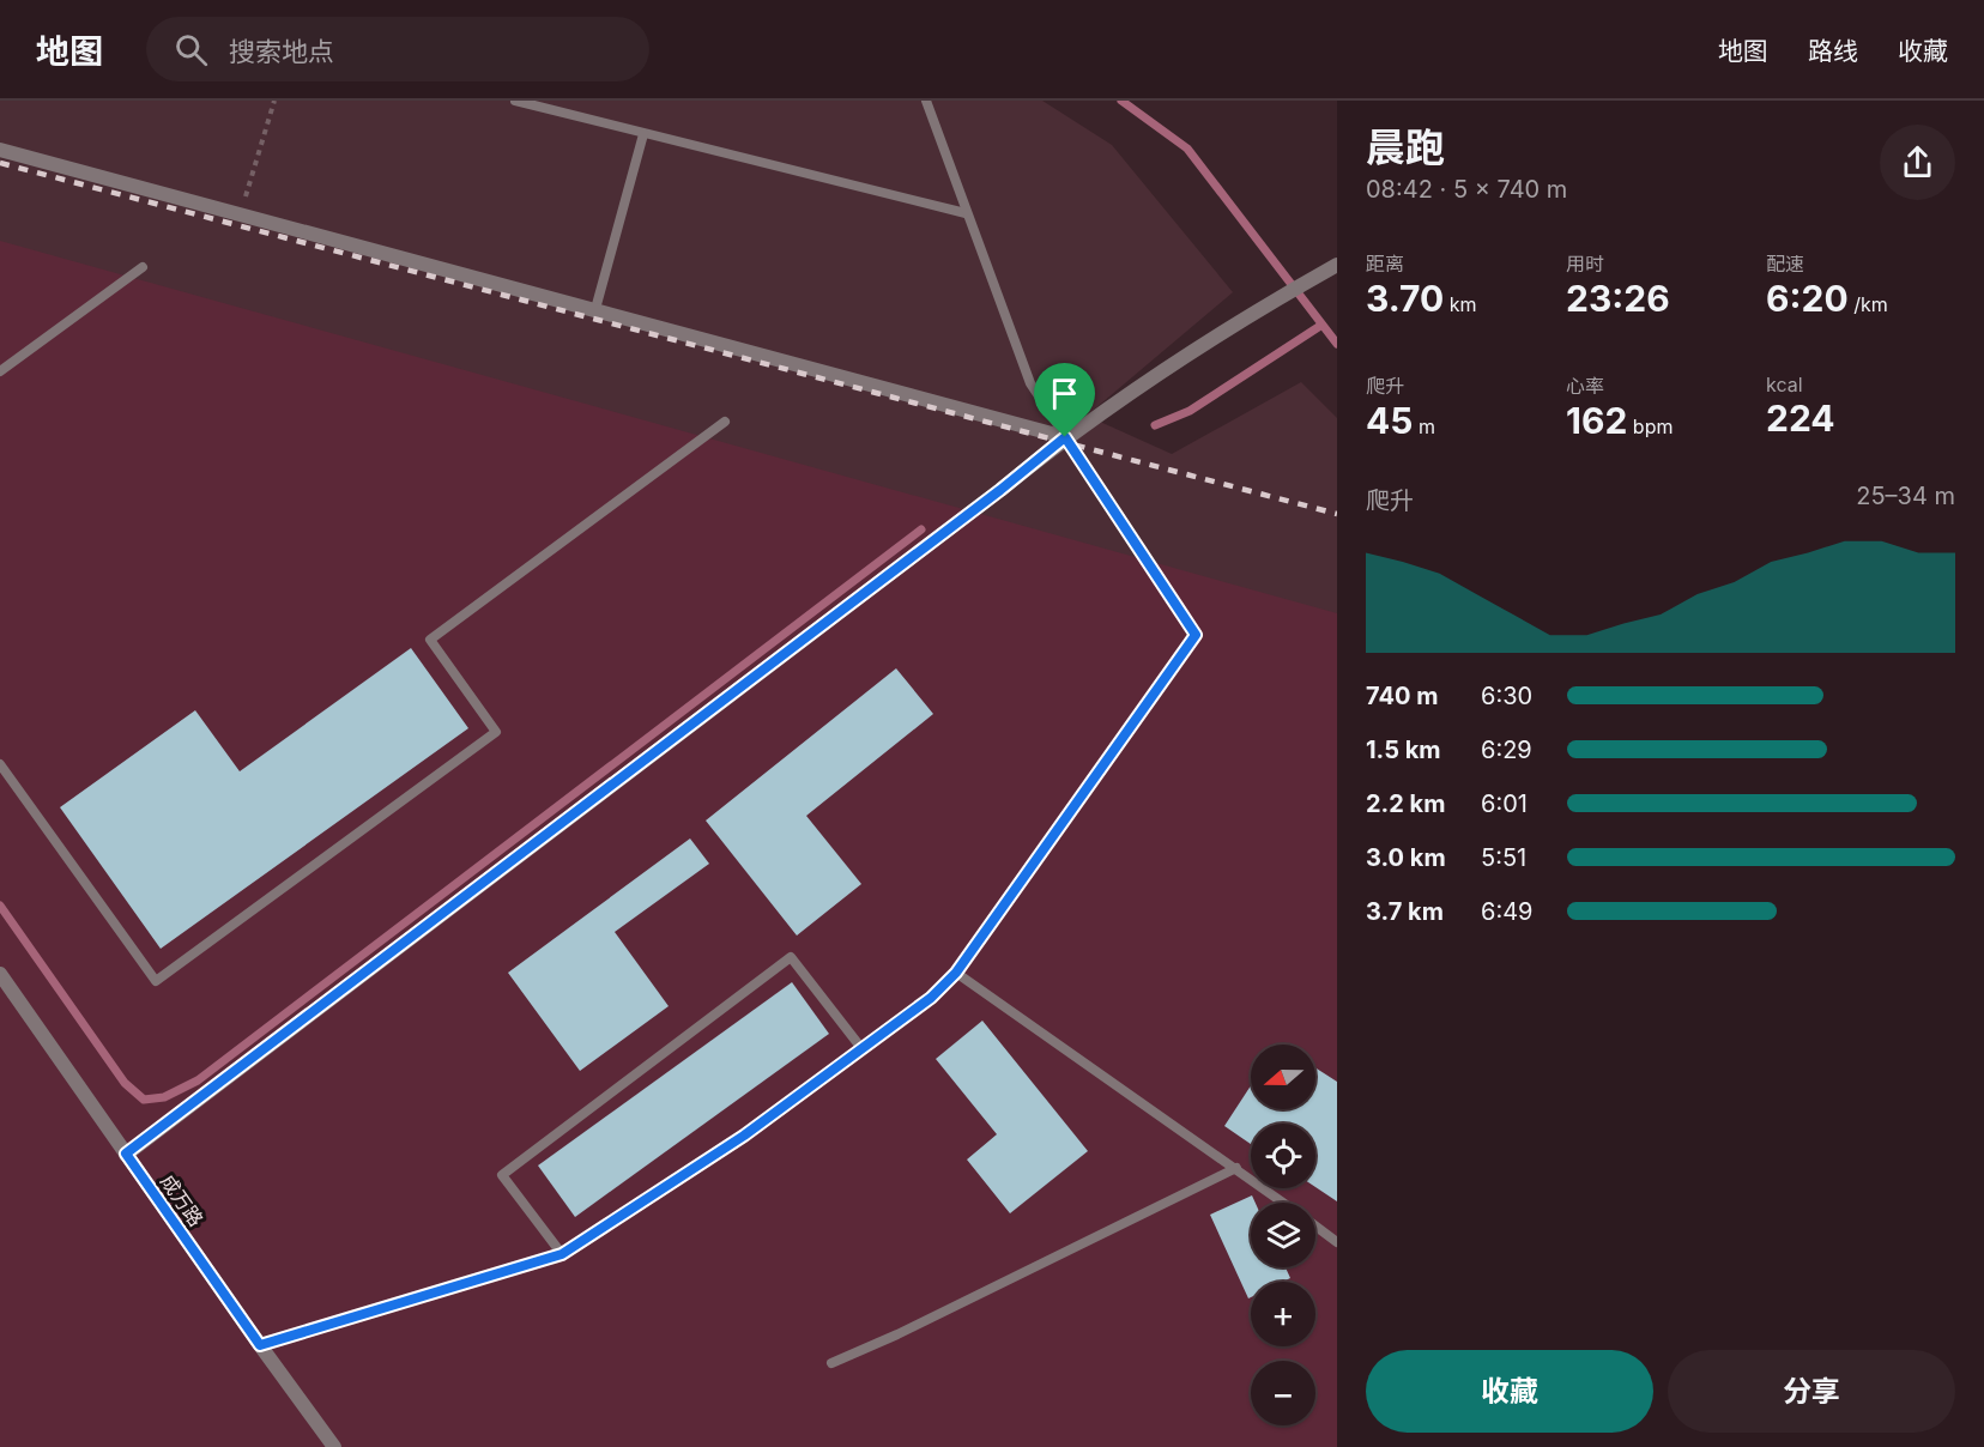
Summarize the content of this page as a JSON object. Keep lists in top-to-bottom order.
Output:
{
  "streets": {
    "street": ["成万路"]
  },
  "north": "left",
  "page": {
    "header": "地图",
    "search": "搜索地点",
    "nav": ["地图", "路线", "收藏"],
    "heading": ["晨跑", "08:42 · 5 × 740 m"],
    "stats": [
      ["距离", "3.70 km"],
      ["用时", "23:26"],
      ["配速", "6:20 /km"],
      ["爬升", "45 m"],
      ["心率", "162 bpm"],
      ["kcal", "224"]
    ],
    "chart": ["爬升", "25–34 m"],
    "list": [
      {
        "name": "740 m",
        "note": "6:30"
      },
      {
        "name": "1.5 km",
        "note": "6:29"
      },
      {
        "name": "2.2 km",
        "note": "6:01"
      },
      {
        "name": "3.0 km",
        "note": "5:51"
      },
      {
        "name": "3.7 km",
        "note": "6:49"
      }
    ],
    "map_buttons": ["+", "−"],
    "buttons": ["收藏", "分享"]
  }
}
